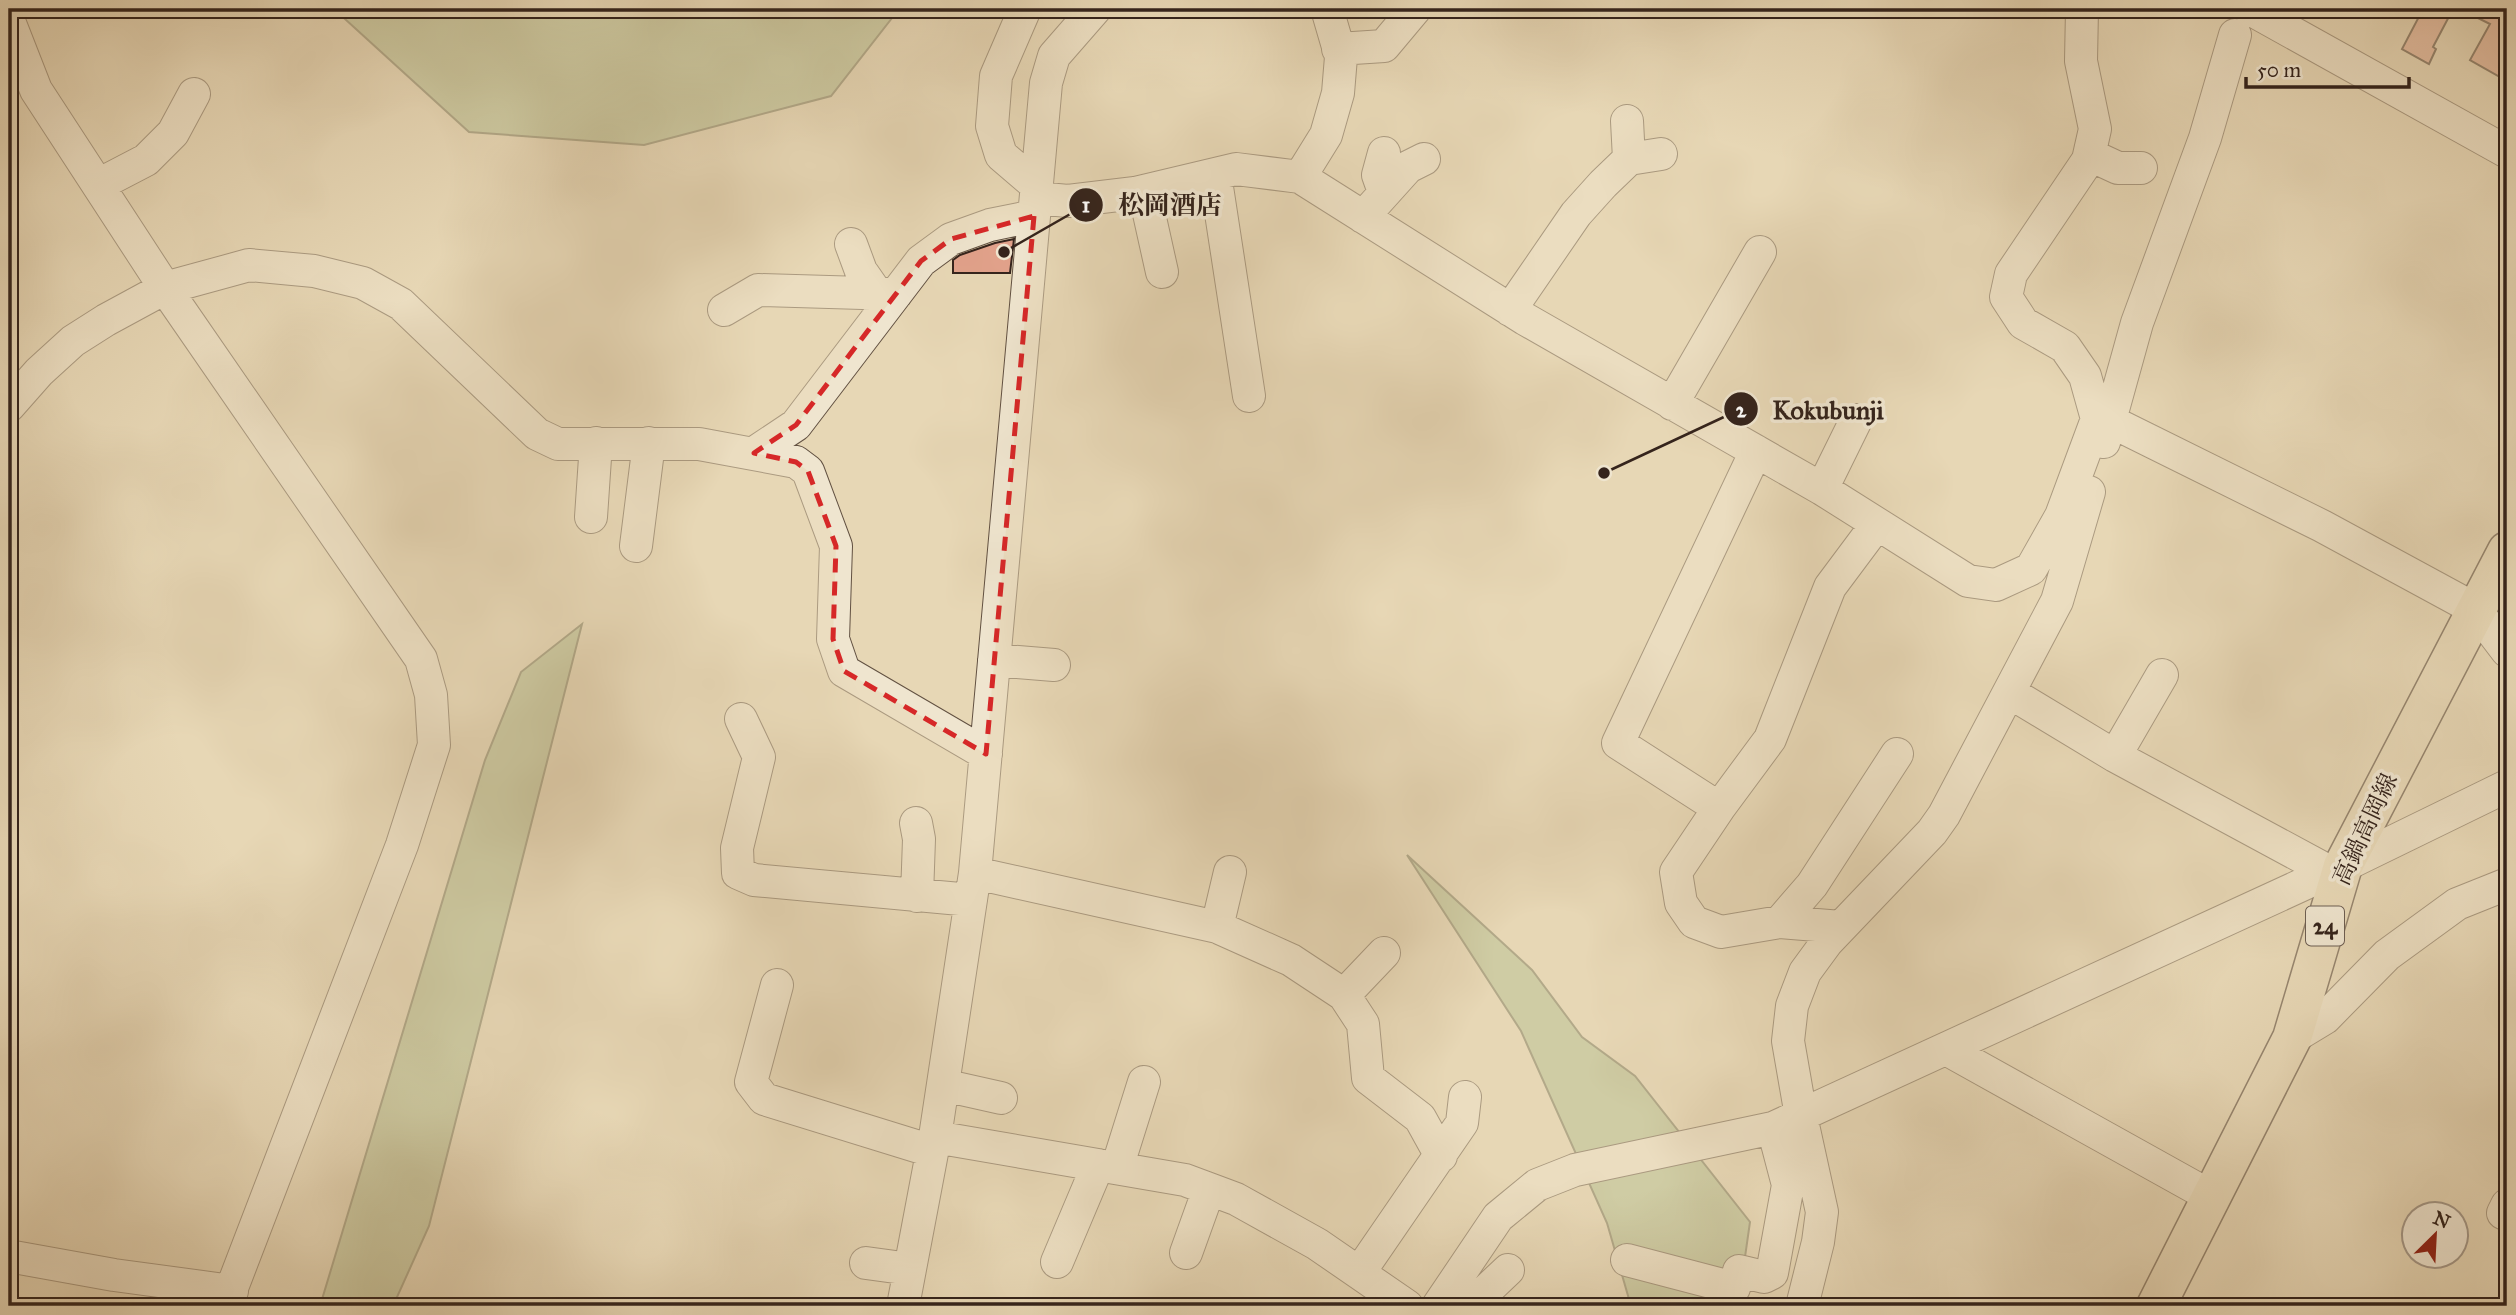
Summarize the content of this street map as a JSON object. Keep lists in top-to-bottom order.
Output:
{
  "streets": {
    "main road": ["高鍋高岡線", "24"]
  },
  "places": ["松岡酒店", "Kokubunji"],
  "scale_bar": "50 m",
  "north": "top right"
}
